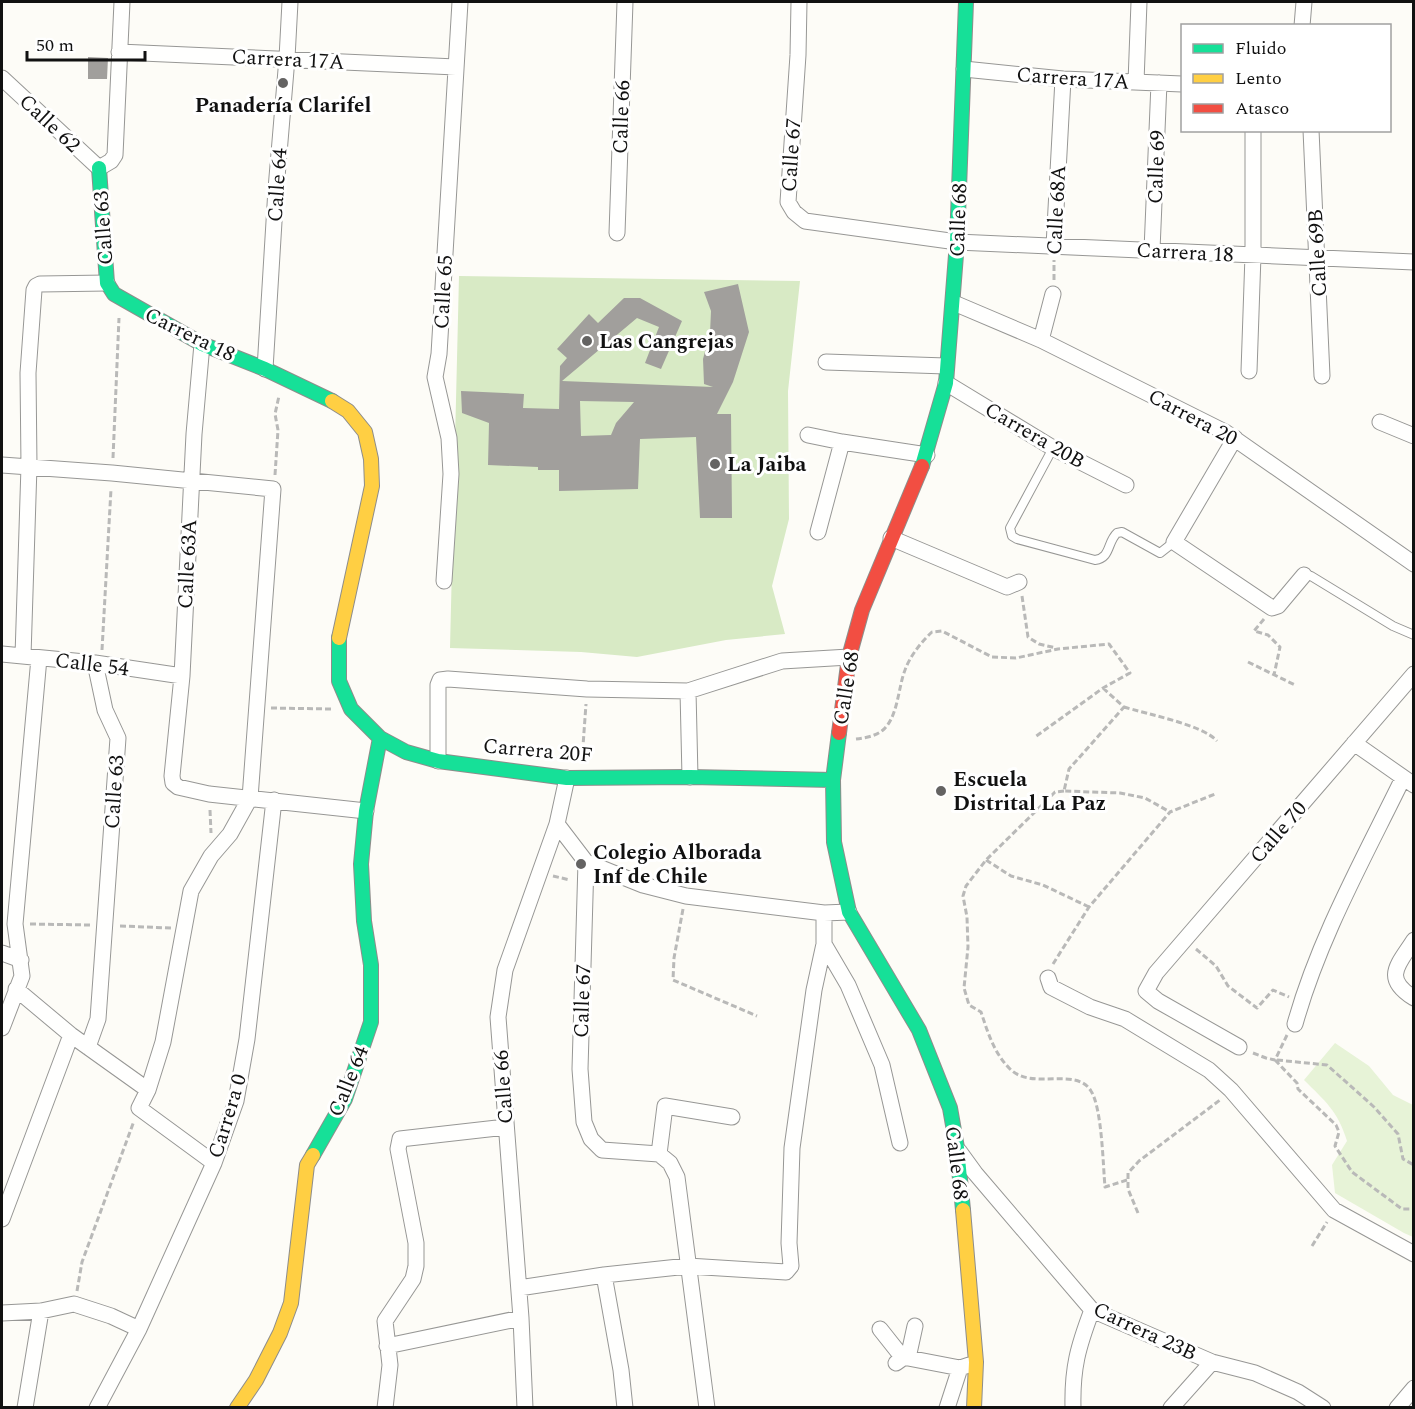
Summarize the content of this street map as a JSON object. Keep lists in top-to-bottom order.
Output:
{
  "streets": {
    "street": [
      "Carrera 17A",
      "Calle 66",
      "Calle 62",
      "Calle 67",
      "Calle 69",
      "Calle 64",
      "Calle 68A",
      "Calle 68",
      "Calle 63",
      "Carrera 18",
      "Calle 69B",
      "Calle 65",
      "Carrera 20",
      "Carrera 20B",
      "Calle 63A",
      "Calle 54",
      "Carrera 20F",
      "Calle 70",
      "Carrera 0",
      "Carrera 23B"
    ]
  },
  "crossings": [
    ["Carrera 17A", "Calle 69"],
    ["Carrera 17A", "Calle 64"],
    ["Carrera 17A", "Calle 68A"],
    ["Carrera 17A", "Calle 68"],
    ["Carrera 17A", "Calle 63"],
    ["Carrera 17A", "Calle 65"],
    ["Calle 66", "Carrera 20F"],
    ["Calle 62", "Calle 63"],
    ["Calle 67", "Calle 68"],
    ["Calle 67", "Carrera 18"],
    ["Calle 69", "Carrera 18"],
    ["Calle 64", "Carrera 18"],
    ["Calle 64", "Carrera 20F"],
    ["Calle 68A", "Carrera 18"],
    ["Calle 68", "Carrera 18"],
    ["Calle 68", "Carrera 20"],
    ["Calle 68", "Carrera 20B"],
    ["Calle 68", "Carrera 20F"],
    ["Calle 68", "Carrera 23B"],
    ["Calle 63", "Carrera 18"],
    ["Calle 63", "Calle 54"],
    ["Carrera 18", "Calle 69B"],
    ["Carrera 18", "Calle 63A"],
    ["Carrera 18", "Carrera 20F"],
    ["Calle 63A", "Calle 54"]
  ],
  "places": [
    "Panadería Clarifel",
    "Las Cangrejas",
    "La Jaiba",
    "Escuela Distrital La Paz",
    "Colegio Alborada Inf de Chile"
  ],
  "legend": ["Fluido", "Lento", "Atasco"],
  "scale_bar": "50 m"
}
